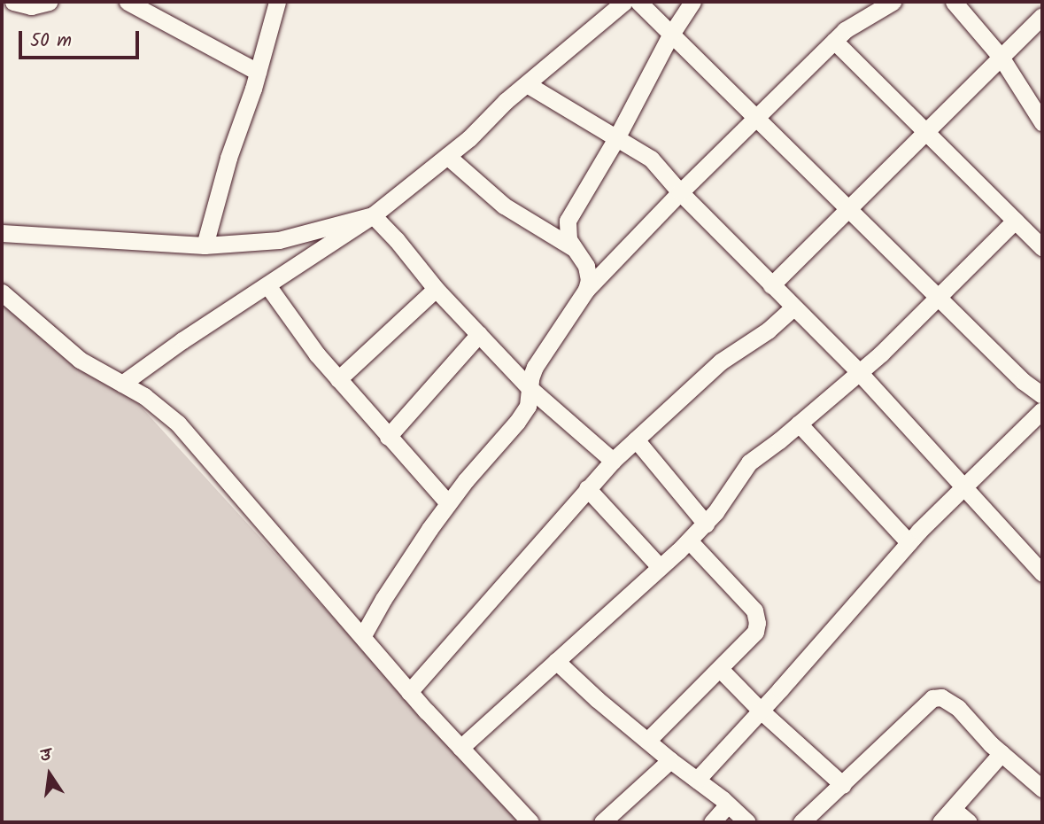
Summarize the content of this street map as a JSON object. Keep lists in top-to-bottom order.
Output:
{
  "scale_bar": "50 m",
  "north": "top"
}
